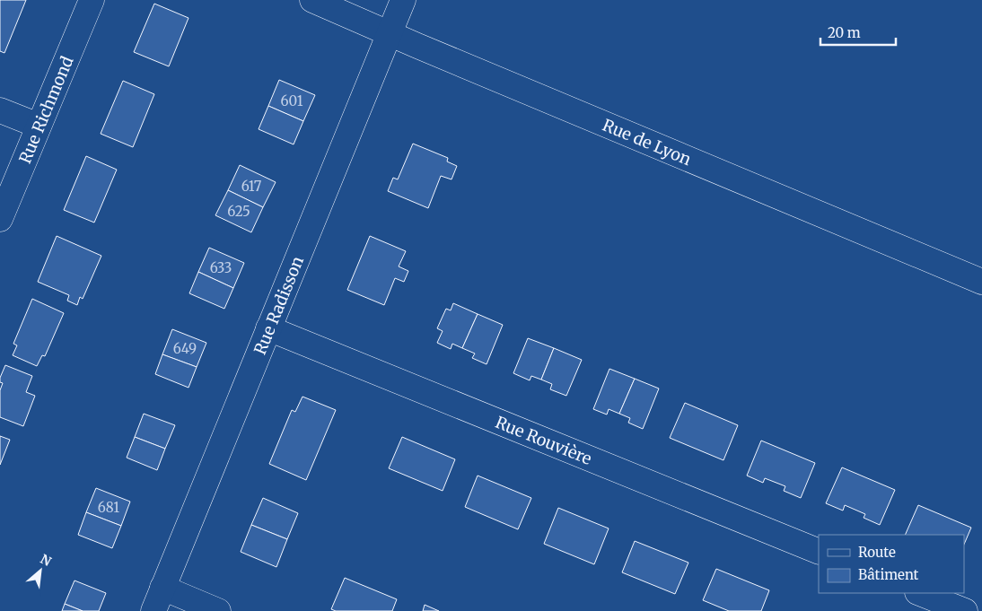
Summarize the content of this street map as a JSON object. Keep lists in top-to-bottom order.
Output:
{
  "streets": {
    "street": [
      "Rue Richmond",
      "Rue de Lyon",
      "Rue Radisson",
      "Rue Rouvière"
    ]
  },
  "crossings": [
    ["Rue de Lyon", "Rue Radisson"],
    ["Rue Radisson", "Rue Rouvière"]
  ],
  "house_numbers": [
    "601",
    "617",
    "625",
    "633",
    "649",
    "681"
  ],
  "legend": ["Route", "Bâtiment"],
  "scale_bar": "20 m",
  "north": "top right"
}
